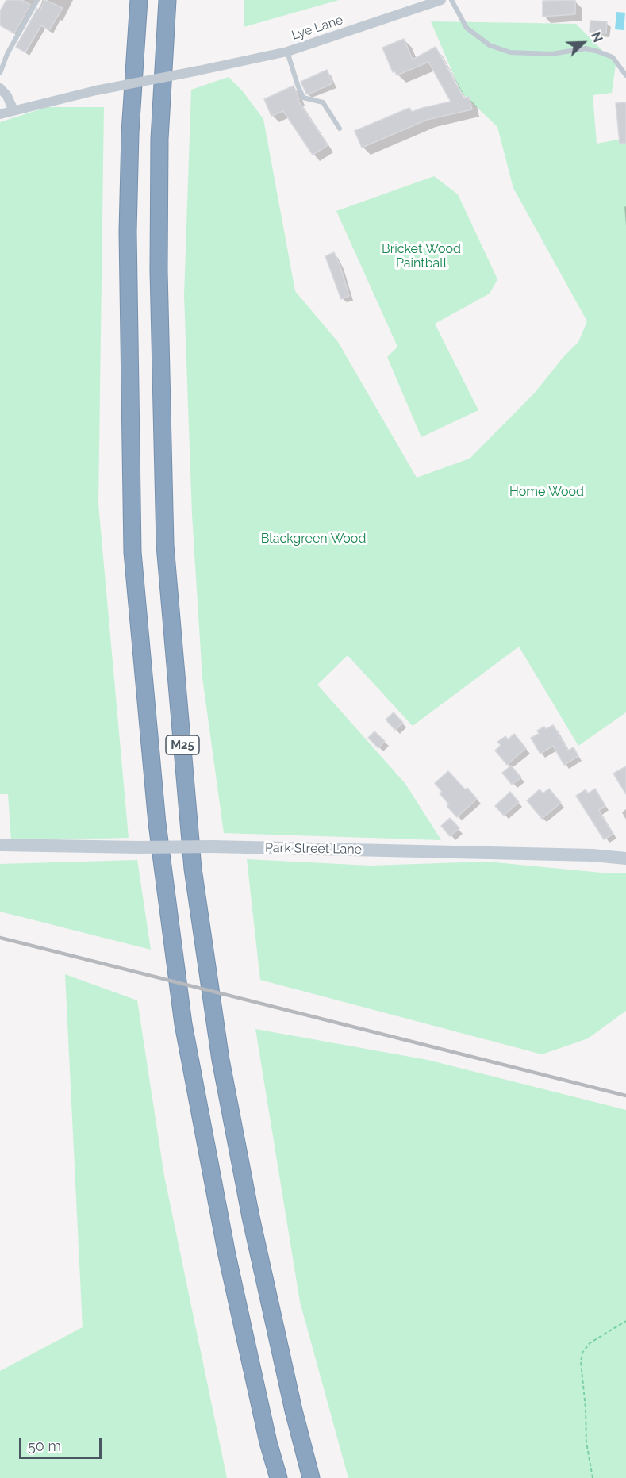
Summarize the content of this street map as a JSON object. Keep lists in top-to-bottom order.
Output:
{
  "streets": {
    "highway": ["M25"],
    "street": ["Lye Lane", "Park Street Lane"]
  },
  "parks": ["Bricket Wood Paintball", "Home Wood", "Blackgreen Wood"],
  "scale_bar": "50 m",
  "north": "top right"
}
